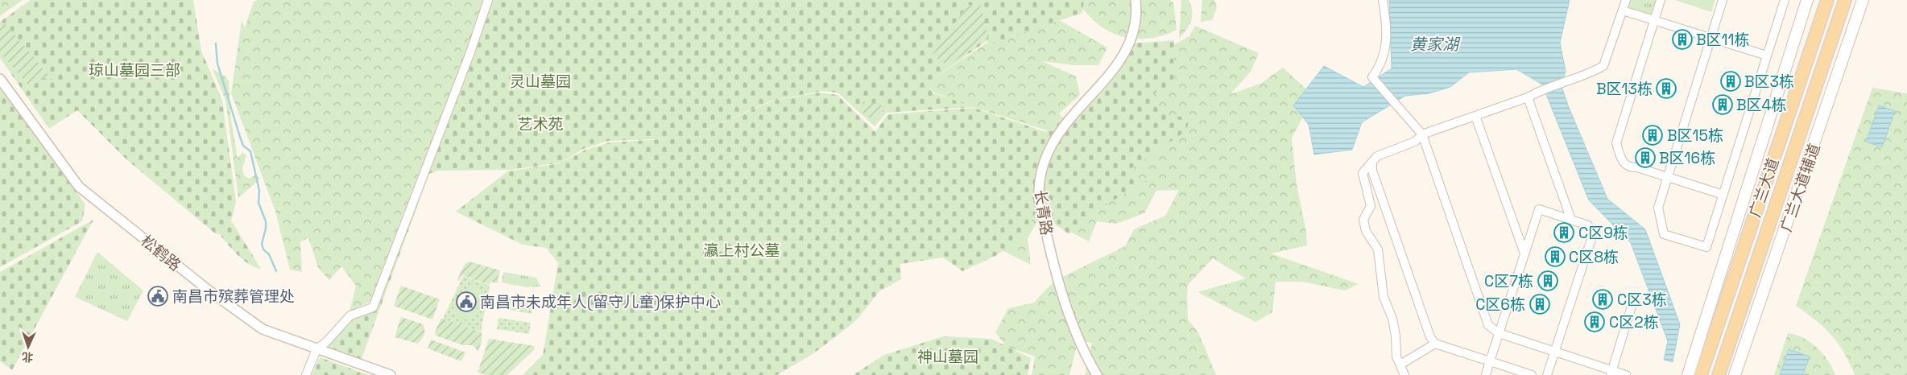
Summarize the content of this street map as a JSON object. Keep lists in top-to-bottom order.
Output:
{
  "streets": {
    "main road": ["广兰大道", "广兰大道辅道"],
    "street": ["长青路", "松鹤路"]
  },
  "water": ["黄家湖"],
  "parks": [
    "琼山墓园三部",
    "灵山墓园",
    "艺术苑",
    "瀛上村公墓",
    "神山墓园"
  ],
  "places": {
    "building": [
      "B区11栋",
      "B区3栋",
      "B区13栋",
      "B区4栋",
      "B区15栋",
      "B区16栋",
      "C区9栋",
      "C区8栋",
      "C区7栋",
      "C区3栋",
      "C区6栋",
      "C区2栋"
    ],
    "public building": ["南昌市殡葬管理处", "南昌市未成年人(留守儿童)保护中心"]
  },
  "north": "bottom"
}
